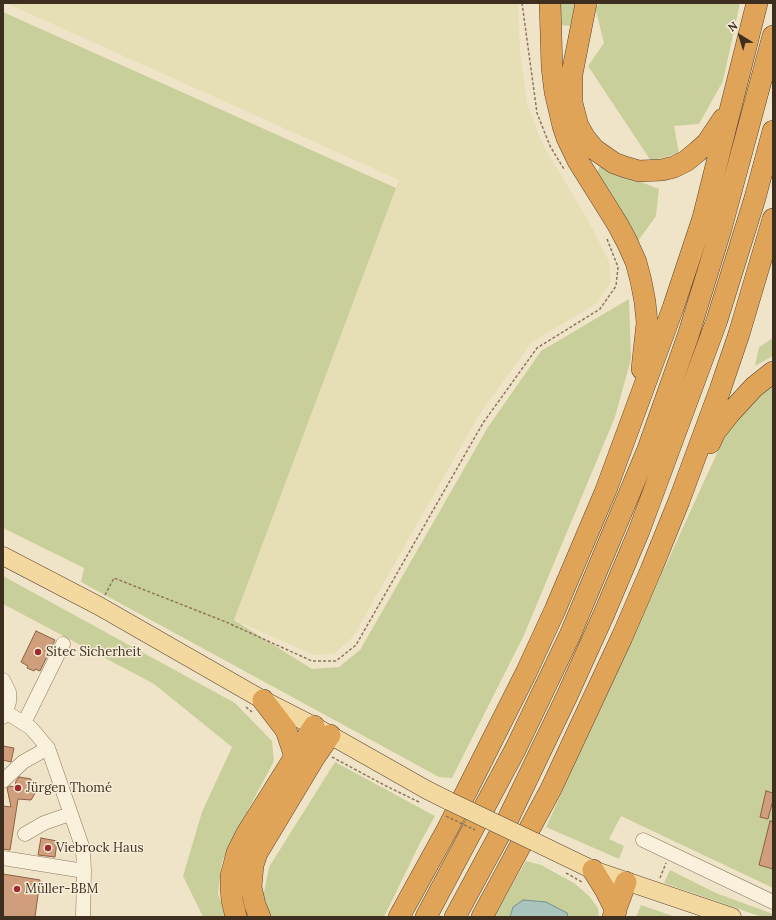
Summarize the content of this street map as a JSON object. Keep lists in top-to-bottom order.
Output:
{
  "places": [
    "Sitec Sicherheit",
    "Jürgen Thomé",
    "Viebrock Haus",
    "Müller-BBM"
  ],
  "north": "top left"
}
